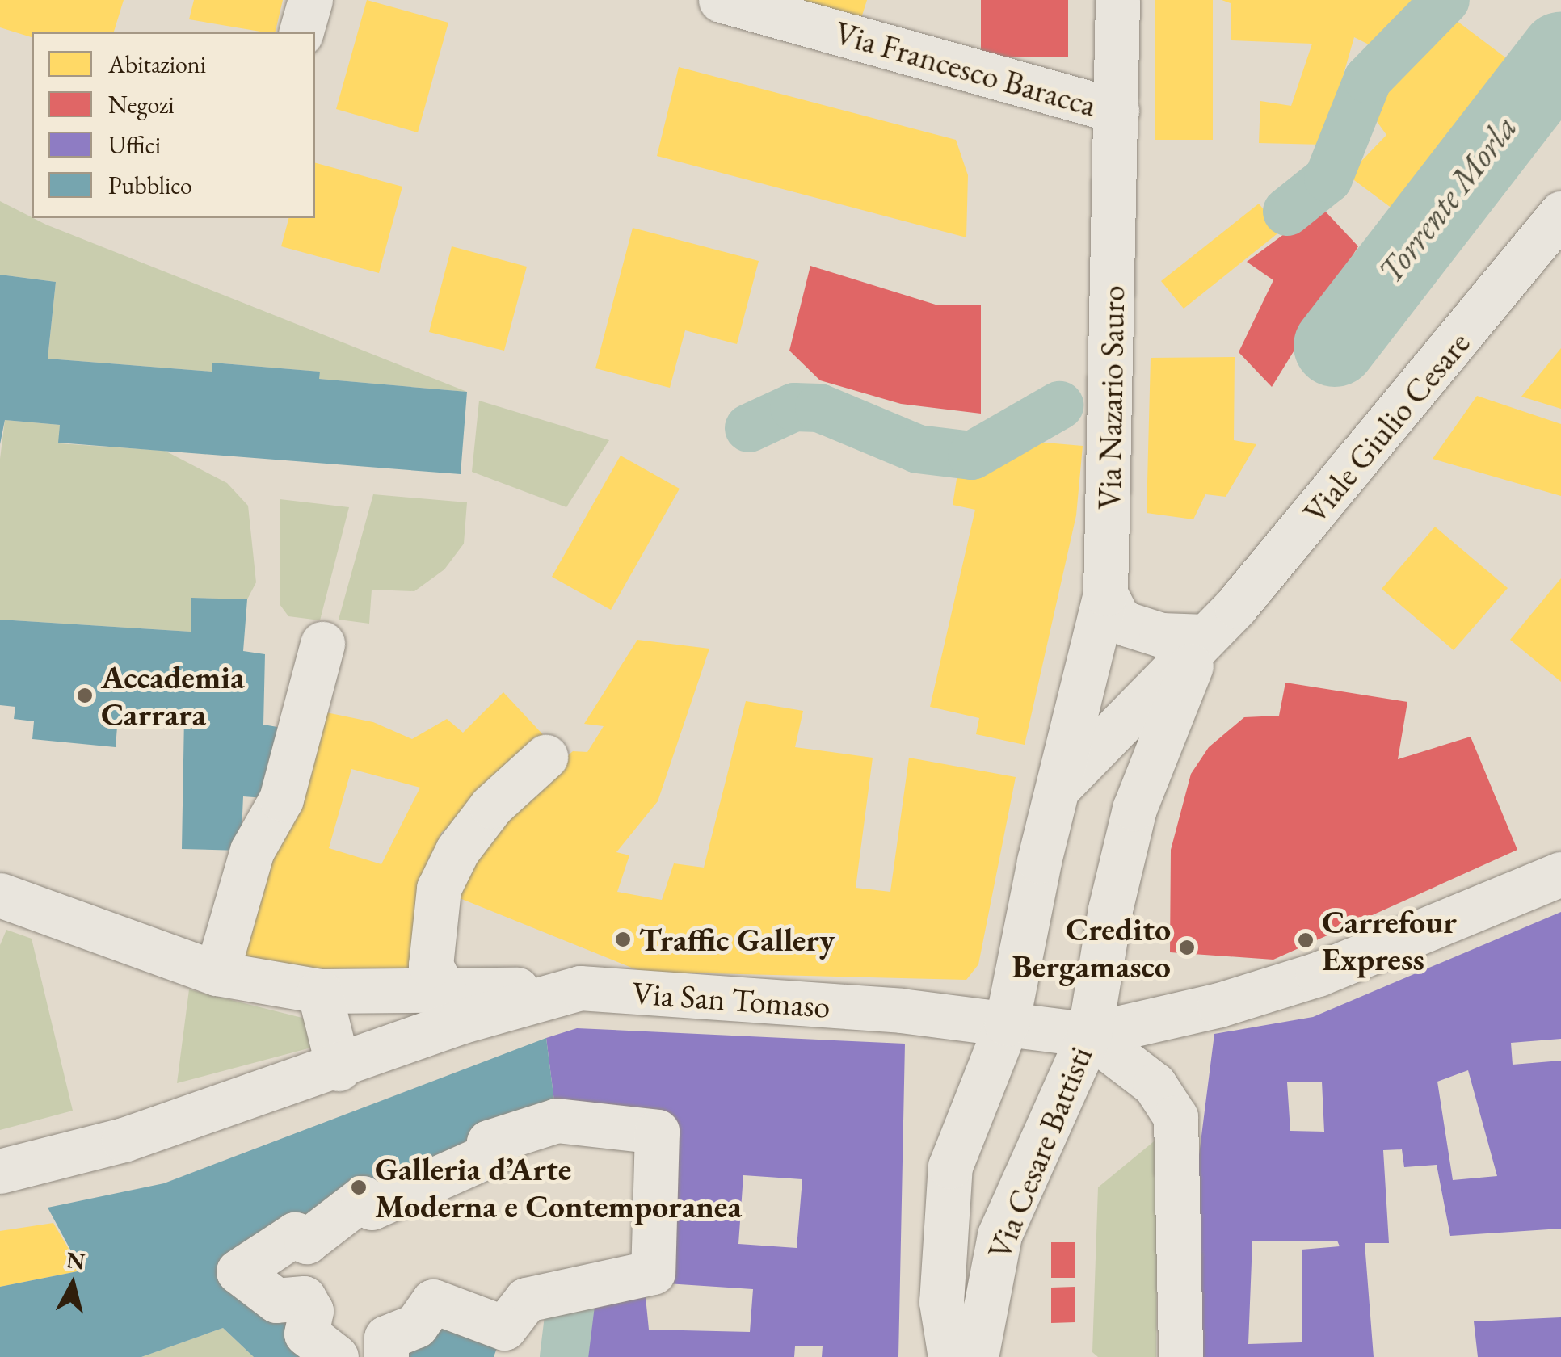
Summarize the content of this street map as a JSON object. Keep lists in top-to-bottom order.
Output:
{
  "streets": {
    "street": [
      "Via Francesco Baracca",
      "Via Nazario Sauro",
      "Viale Giulio Cesare",
      "Via San Tomaso",
      "Via Cesare Battisti"
    ]
  },
  "crossings": [
    ["Via Francesco Baracca", "Via Nazario Sauro"],
    ["Via Nazario Sauro", "Via San Tomaso"],
    ["Via Nazario Sauro", "Via Cesare Battisti"],
    ["Via San Tomaso", "Via Cesare Battisti"]
  ],
  "water": ["Torrente Morla"],
  "places": [
    "Accademia Carrara",
    "Traffic Gallery",
    "Carrefour Express",
    "Credito Bergamasco",
    "Galleria d’Arte Moderna e Contemporanea"
  ],
  "legend": [
    "Abitazioni",
    "Negozi",
    "Uffici",
    "Pubblico"
  ],
  "north": "top"
}
